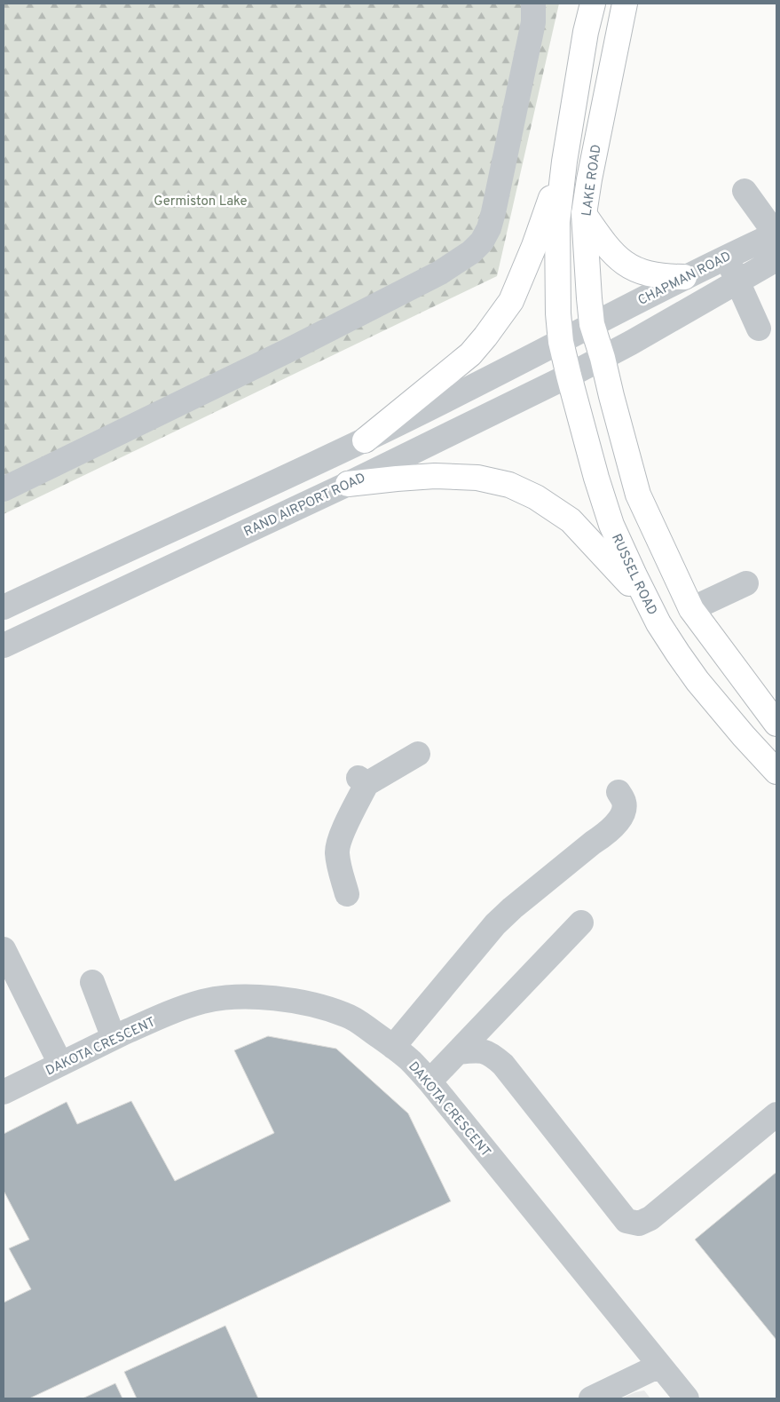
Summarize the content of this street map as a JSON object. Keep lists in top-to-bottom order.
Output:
{
  "streets": {
    "main road": ["LAKE ROAD", "RUSSEL ROAD"],
    "street": ["CHAPMAN ROAD", "RAND AIRPORT ROAD", "DAKOTA CRESCENT"]
  },
  "crossings": [
    ["LAKE ROAD", "CHAPMAN ROAD"],
    ["LAKE ROAD", "RAND AIRPORT ROAD"],
    ["LAKE ROAD", "RUSSEL ROAD"],
    ["CHAPMAN ROAD", "RAND AIRPORT ROAD"],
    ["RAND AIRPORT ROAD", "RUSSEL ROAD"]
  ],
  "parks": ["Germiston Lake"]
}
